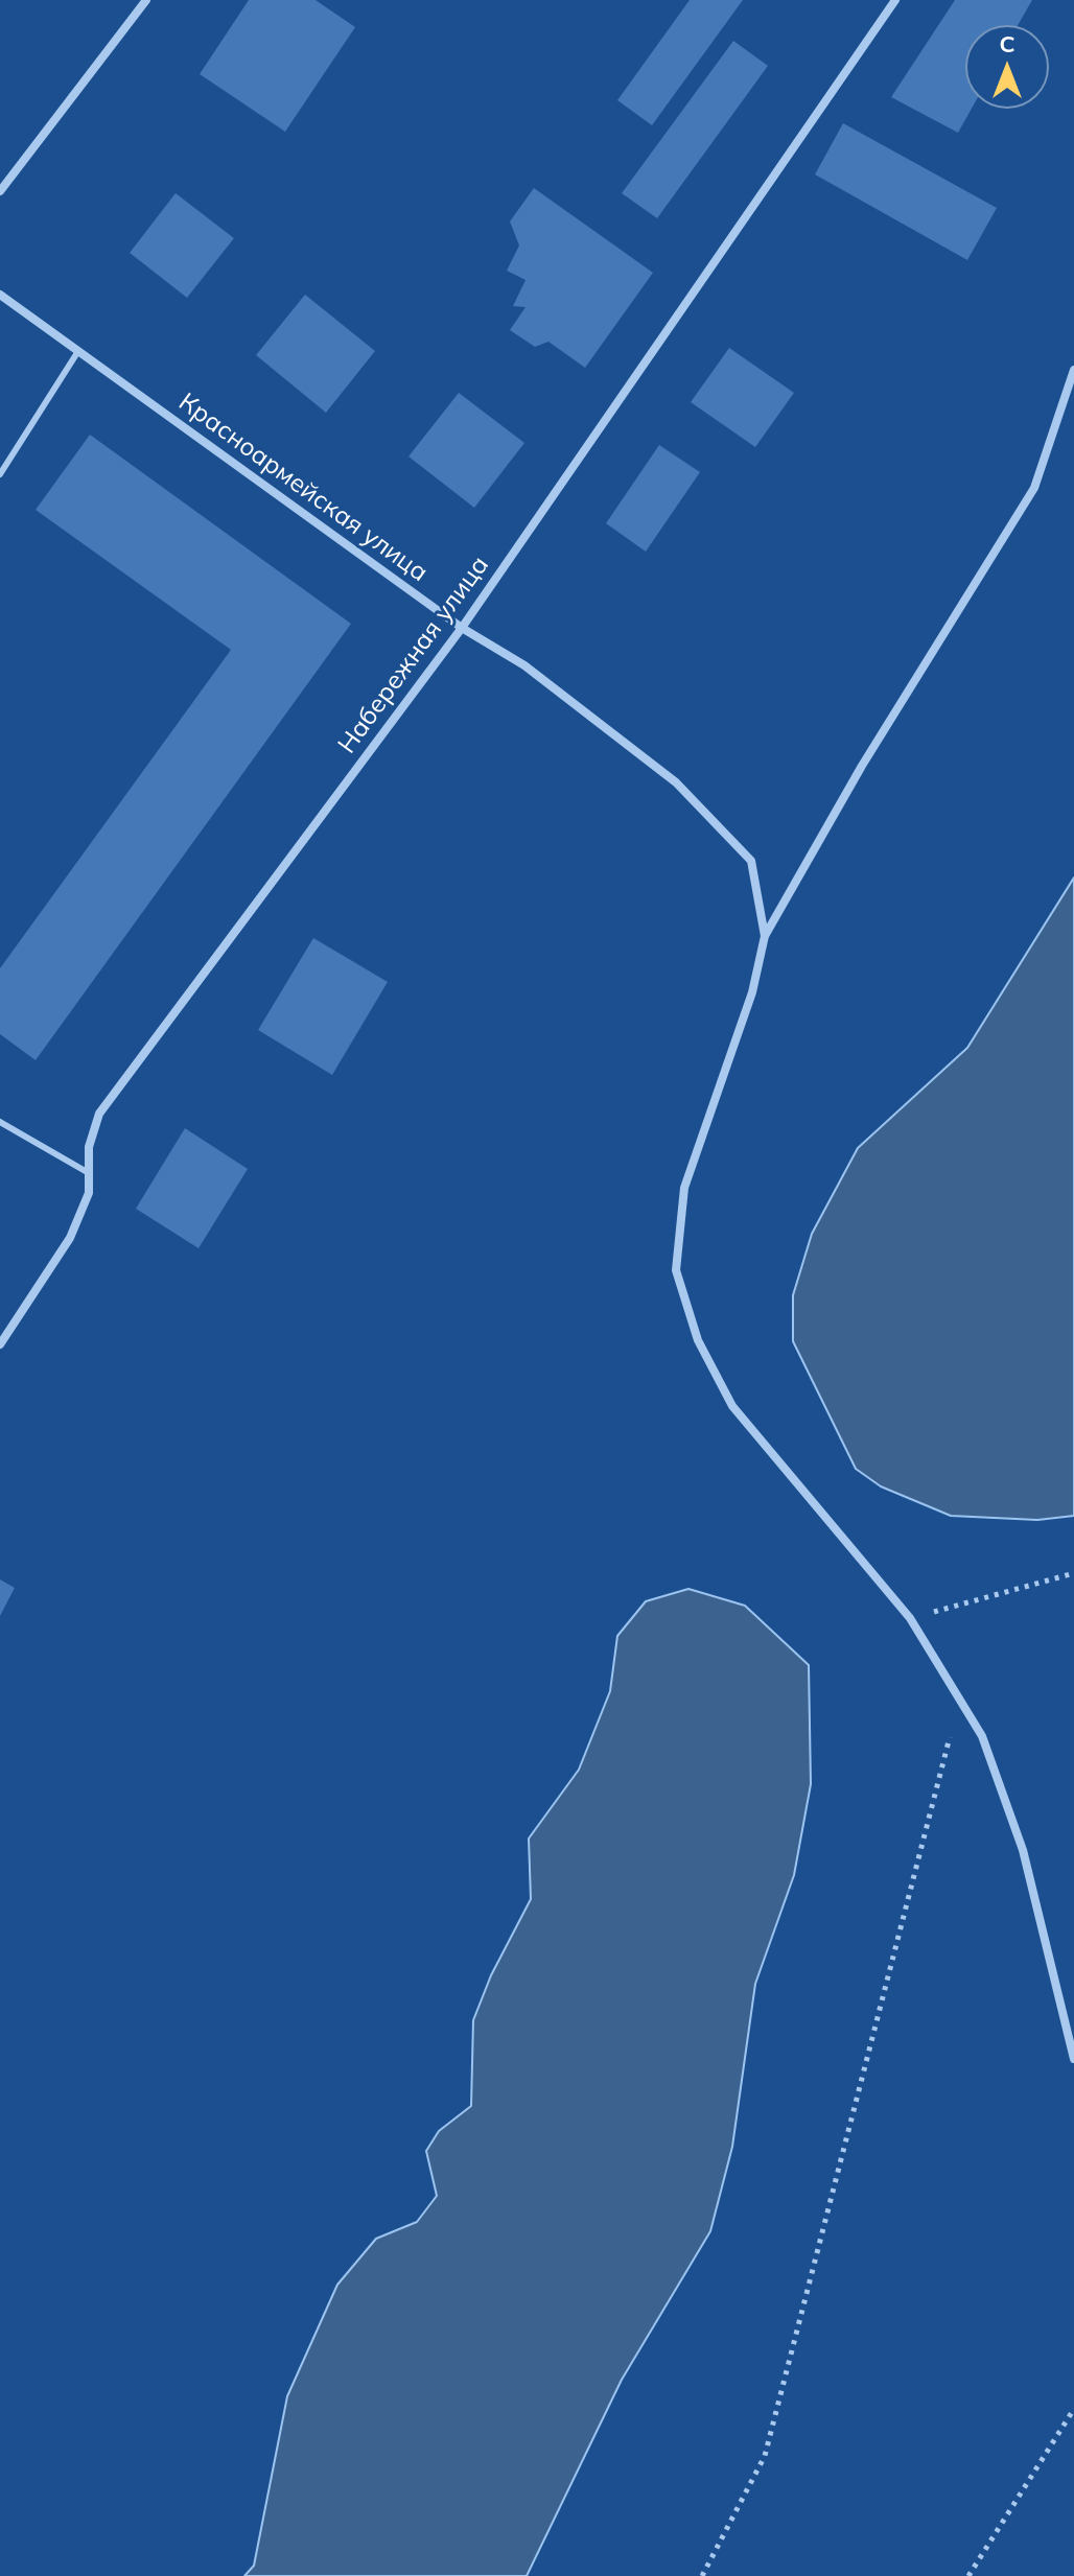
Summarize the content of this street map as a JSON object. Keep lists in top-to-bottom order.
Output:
{
  "streets": {
    "street": ["Красноармейская улица", "Набережная улица"]
  },
  "crossings": [
    ["Красноармейская улица", "Набережная улица"]
  ],
  "north": "top"
}
